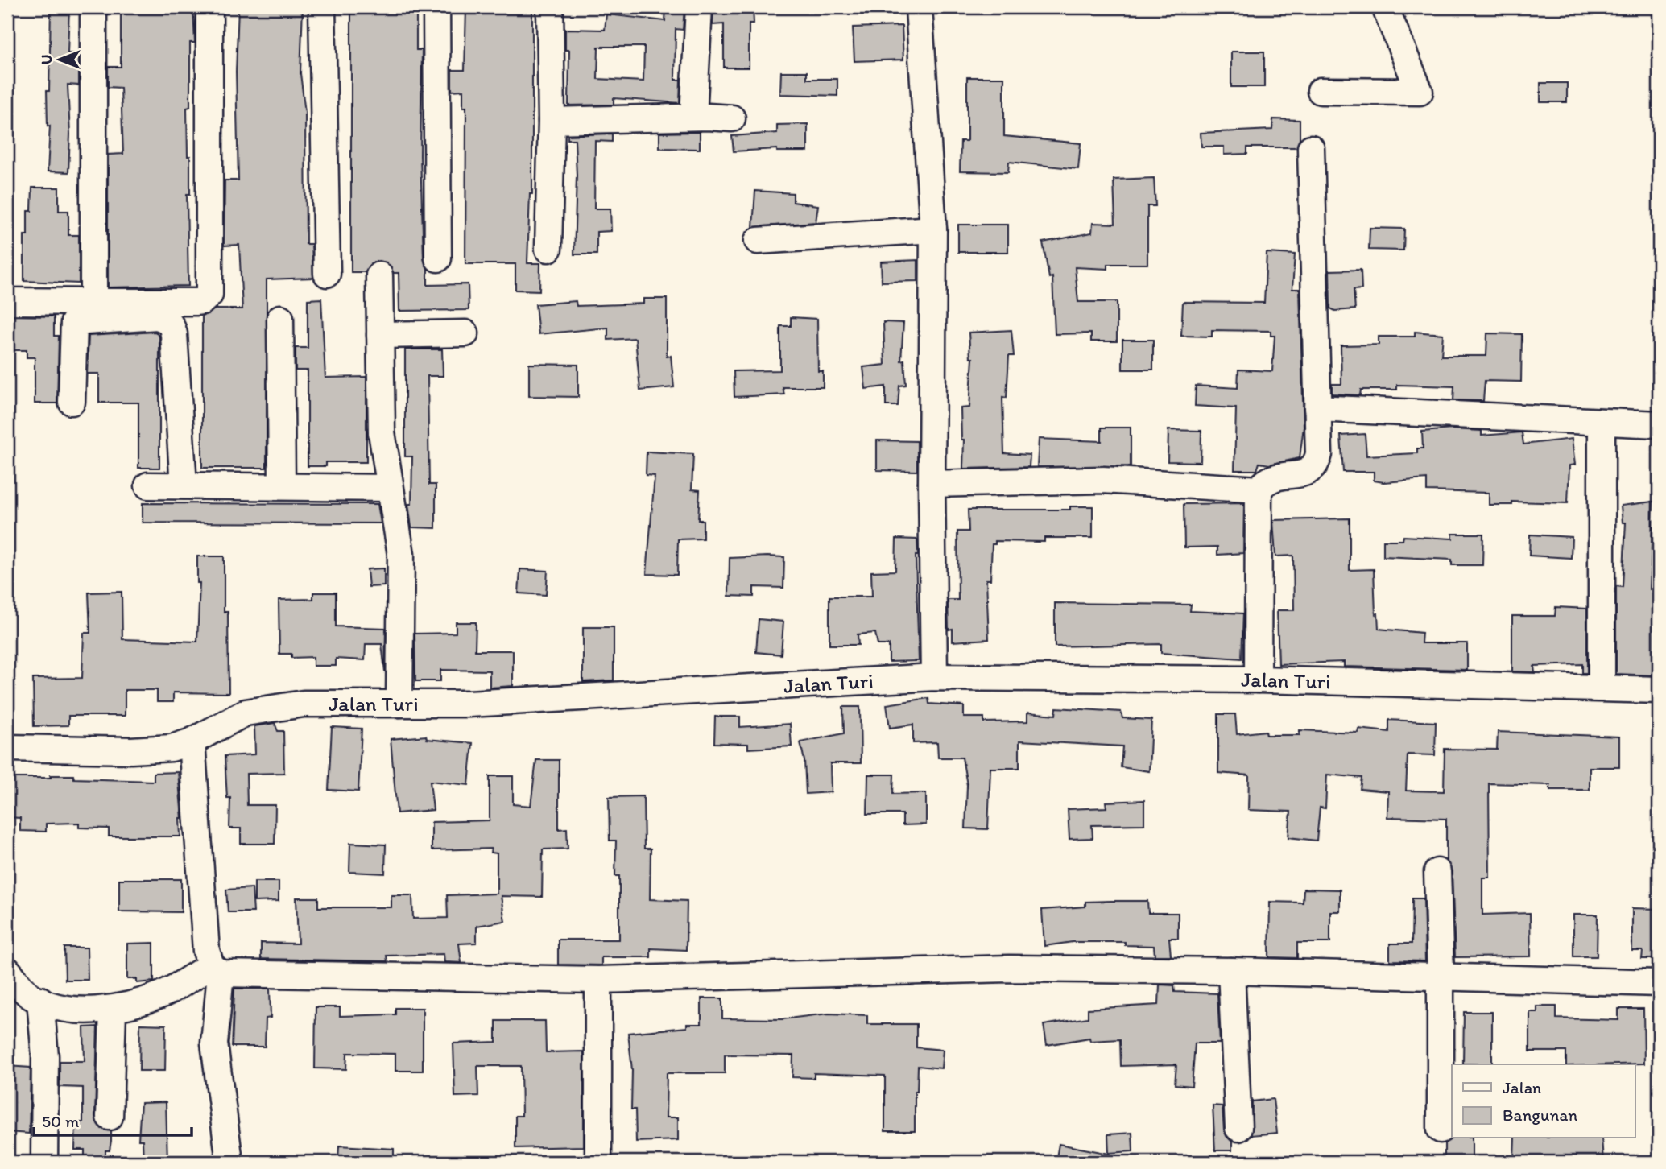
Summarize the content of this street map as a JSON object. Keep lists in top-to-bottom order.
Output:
{
  "streets": {
    "street": ["Jalan Turi"]
  },
  "legend": ["Jalan", "Bangunan"],
  "scale_bar": "50 m",
  "north": "left"
}
